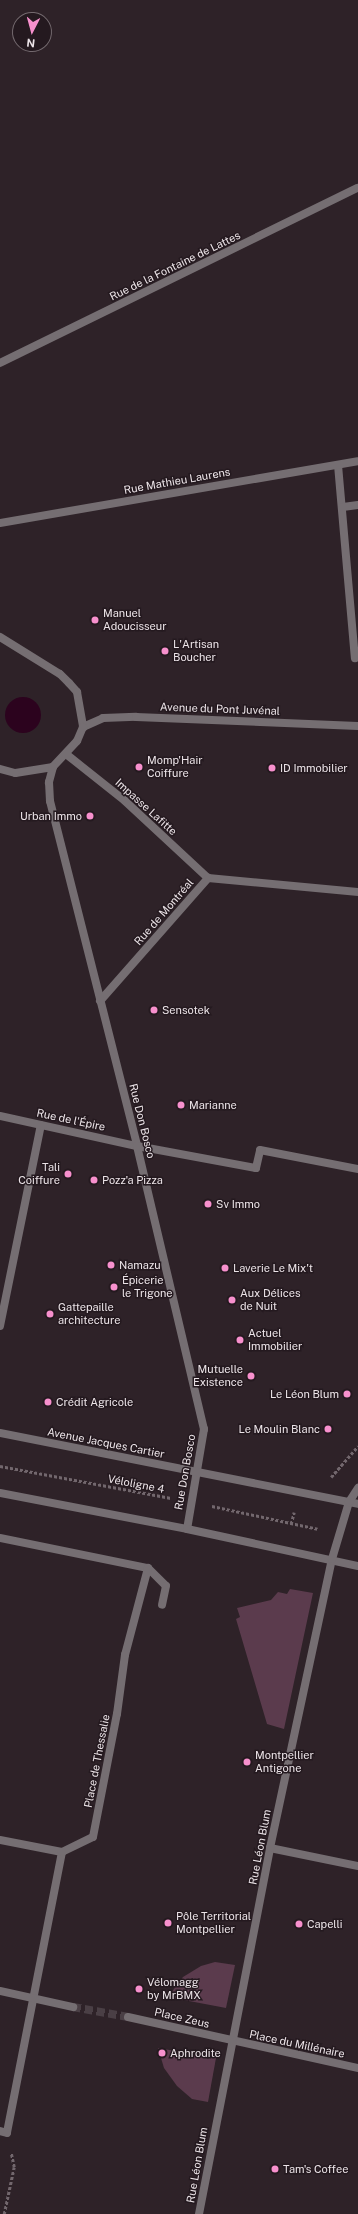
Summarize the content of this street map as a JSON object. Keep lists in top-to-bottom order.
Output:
{
  "streets": {
    "street": [
      "Rue de la Fontaine de Lattes",
      "Rue Mathieu Laurens",
      "Avenue du Pont Juvénal",
      "Impasse Lafitte",
      "Rue de Montréal",
      "Rue de l'Épire",
      "Rue Don Bosco",
      "Avenue Jacques Cartier",
      "Place de Thessalie",
      "Rue Léon Blum",
      "Place Zeus",
      "Place du Millénaire"
    ],
    "path": ["Véloligne 4"]
  },
  "crossings": [
    ["Impasse Lafitte", "Rue de Montréal"],
    ["Rue de Montréal", "Rue Don Bosco"],
    ["Rue de l'Épire", "Rue Don Bosco"],
    ["Rue Don Bosco", "Avenue Jacques Cartier"],
    ["Rue Don Bosco", "Véloligne 4"],
    ["Avenue Jacques Cartier", "Rue Léon Blum"],
    ["Véloligne 4", "Rue Léon Blum"],
    ["Rue Léon Blum", "Place Zeus"],
    ["Rue Léon Blum", "Place du Millénaire"],
    ["Place Zeus", "Place du Millénaire"]
  ],
  "places": [
    "Manuel Adoucisseur",
    "L'Artisan Boucher",
    "Momp'Hair Coiffure",
    "ID Immobilier",
    "Urban Immo",
    "Sensotek",
    "Marianne",
    "Tali Coiffure",
    "Pozz'a Pizza",
    "Sv Immo",
    "Namazu",
    "Laverie Le Mix't",
    "Épicerie le Trigone",
    "Aux Délices de Nuit",
    "Gattepaille architecture",
    "Actuel Immobilier",
    "Mutuelle Existence",
    "Le Léon Blum",
    "Crédit Agricole",
    "Le Moulin Blanc",
    "Montpellier Antigone",
    "Pôle Territorial Montpellier",
    "Capelli",
    "Vélomagg by MrBMX",
    "Aphrodite",
    "Tam's Coffee"
  ],
  "north": "bottom"
}
